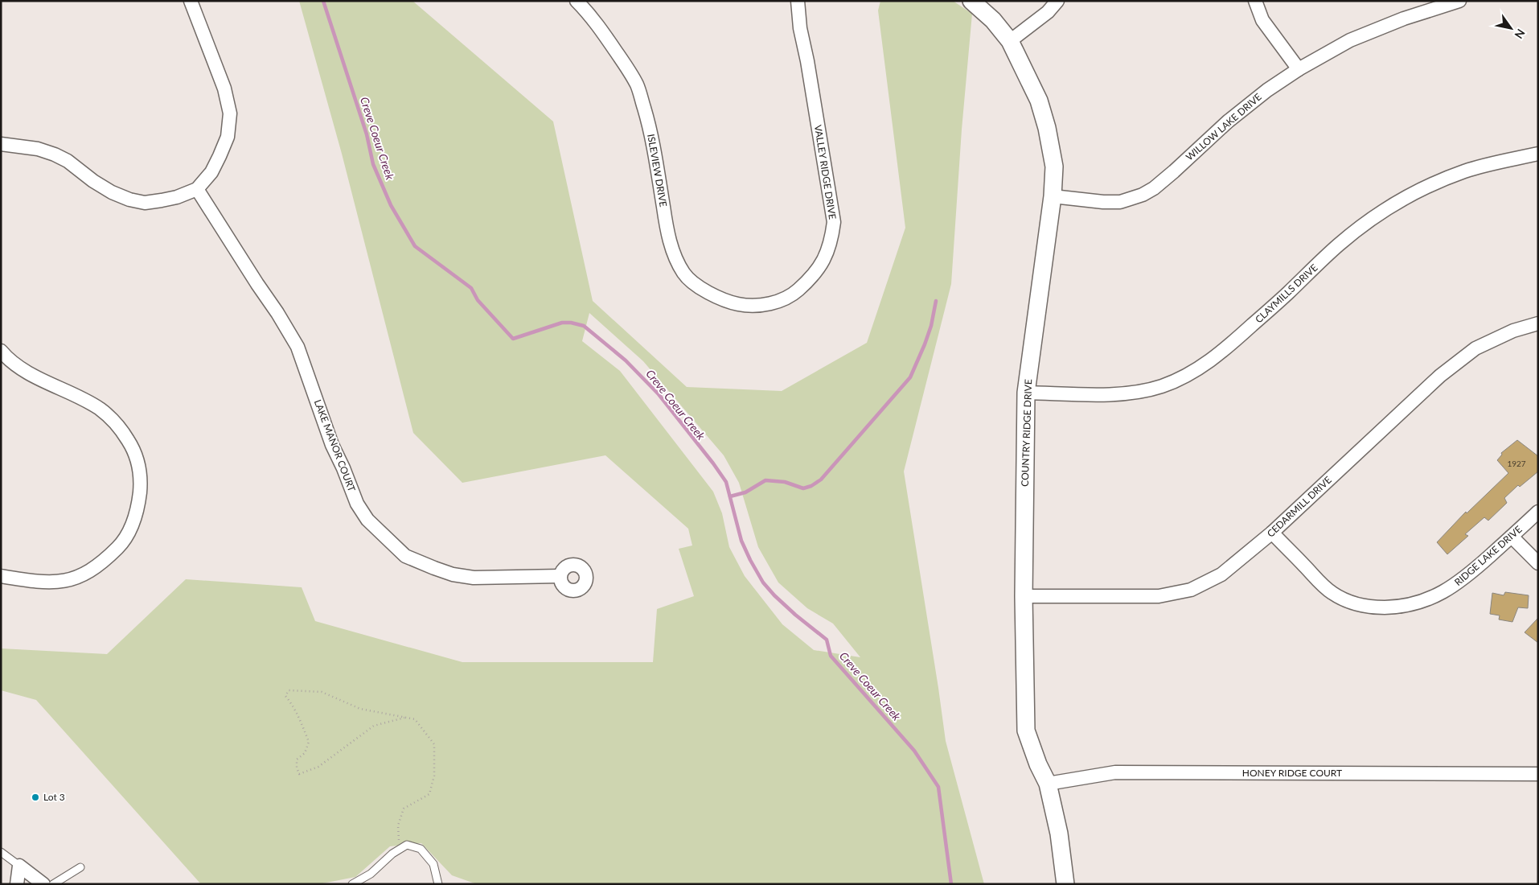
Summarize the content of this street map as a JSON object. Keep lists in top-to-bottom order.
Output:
{
  "streets": {
    "street": [
      "WILLOW LAKE DRIVE",
      "ISLEVIEW DRIVE",
      "VALLEY RIDGE DRIVE",
      "CLAYMILLS DRIVE",
      "COUNTRY RIDGE DRIVE",
      "LAKE MANOR COURT",
      "CEDARMILL DRIVE",
      "RIDGE LAKE DRIVE",
      "HONEY RIDGE COURT"
    ]
  },
  "crossings": [
    ["WILLOW LAKE DRIVE", "COUNTRY RIDGE DRIVE"],
    ["ISLEVIEW DRIVE", "VALLEY RIDGE DRIVE"],
    ["CLAYMILLS DRIVE", "COUNTRY RIDGE DRIVE"],
    ["COUNTRY RIDGE DRIVE", "CEDARMILL DRIVE"],
    ["COUNTRY RIDGE DRIVE", "HONEY RIDGE COURT"],
    ["CEDARMILL DRIVE", "RIDGE LAKE DRIVE"]
  ],
  "water": ["Creve Coeur Creek"],
  "places": ["Lot 3"],
  "house_numbers": ["1927"],
  "north": "bottom right"
}
